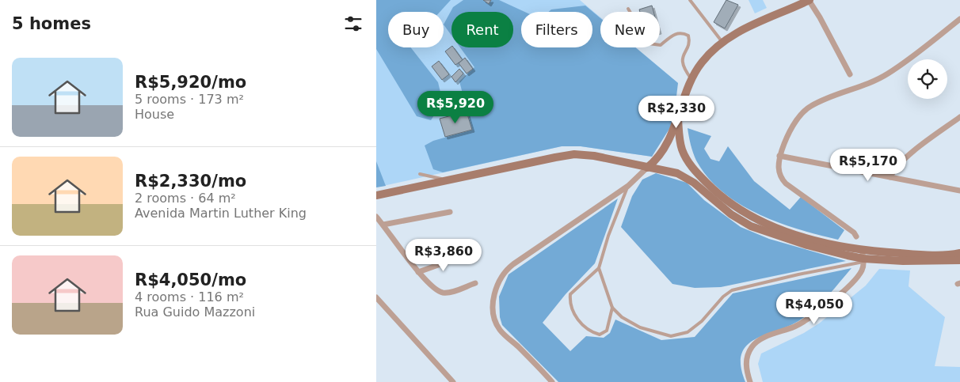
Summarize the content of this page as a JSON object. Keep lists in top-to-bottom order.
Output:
{
  "page": {
    "heading": "5 homes",
    "chip": [
      "Buy",
      "Rent",
      "Filters",
      "New"
    ],
    "list": [
      {
        "name": "R$5,920/mo",
        "note": "5 rooms · 173 m² · House"
      },
      {
        "name": "R$2,330/mo",
        "note": "2 rooms · 64 m² · Avenida Martin Luther King"
      },
      {
        "name": "R$4,050/mo",
        "note": "4 rooms · 116 m² · Rua Guido Mazzoni"
      }
    ],
    "price": [
      "R$5,920",
      "R$2,330",
      "R$5,170",
      "R$3,860",
      "R$4,050"
    ]
  }
}
